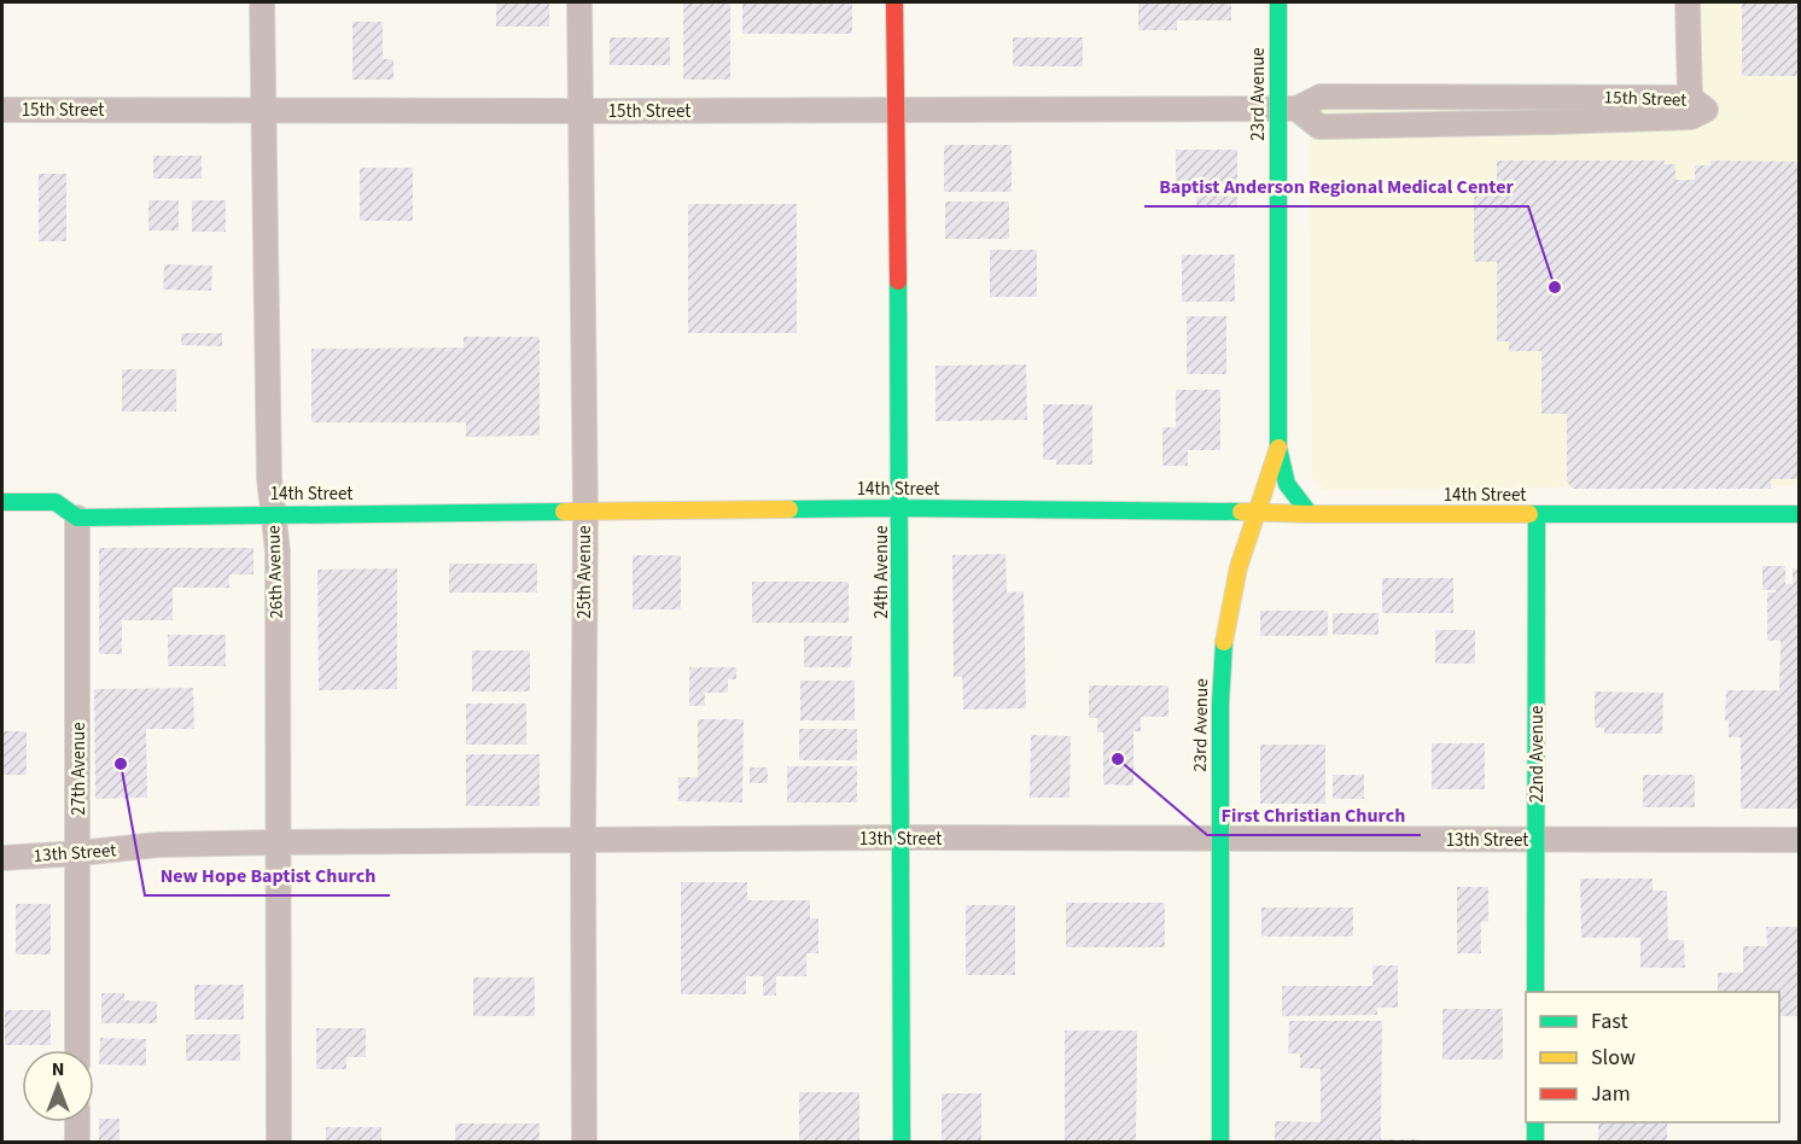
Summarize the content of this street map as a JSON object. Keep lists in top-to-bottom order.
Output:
{
  "streets": {
    "main road": [
      "23rd Avenue",
      "14th Street",
      "24th Avenue",
      "22nd Avenue"
    ],
    "street": [
      "15th Street",
      "26th Avenue",
      "25th Avenue",
      "27th Avenue",
      "13th Street"
    ]
  },
  "crossings": [
    ["23rd Avenue", "15th Street"],
    ["23rd Avenue", "14th Street"],
    ["23rd Avenue", "13th Street"],
    ["15th Street", "26th Avenue"],
    ["15th Street", "25th Avenue"],
    ["15th Street", "24th Avenue"],
    ["14th Street", "26th Avenue"],
    ["14th Street", "25th Avenue"],
    ["14th Street", "24th Avenue"],
    ["14th Street", "22nd Avenue"],
    ["14th Street", "27th Avenue"],
    ["26th Avenue", "13th Street"],
    ["25th Avenue", "13th Street"],
    ["24th Avenue", "13th Street"],
    ["22nd Avenue", "13th Street"],
    ["27th Avenue", "13th Street"]
  ],
  "places": ["Baptist Anderson Regional Medical Center", "First Christian Church", "New Hope Baptist Church"],
  "legend": ["Fast", "Slow", "Jam"],
  "north": "top"
}
